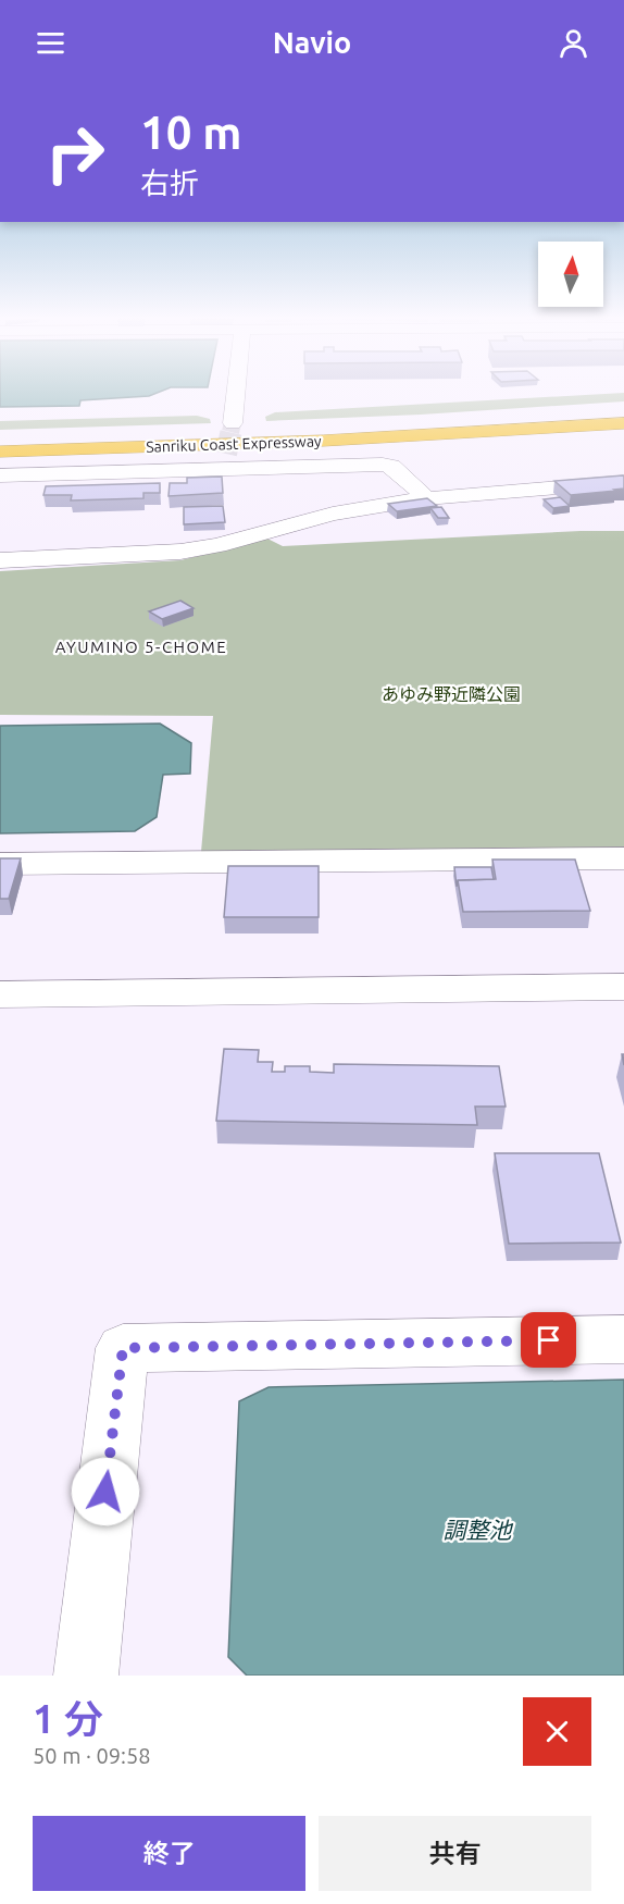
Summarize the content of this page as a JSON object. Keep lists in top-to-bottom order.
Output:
{
  "streets": {
    "highway": ["Sanriku Coast Expressway"]
  },
  "districts": ["AYUMINO 5-CHOME"],
  "water": ["調整池"],
  "parks": ["あゆみ野近隣公園"],
  "north": "top",
  "page": {
    "header": "Navio",
    "turn": ["10 m", "右折"],
    "heading": ["1 分", "50 m · 09:58"],
    "buttons": ["終了", "共有"]
  }
}
